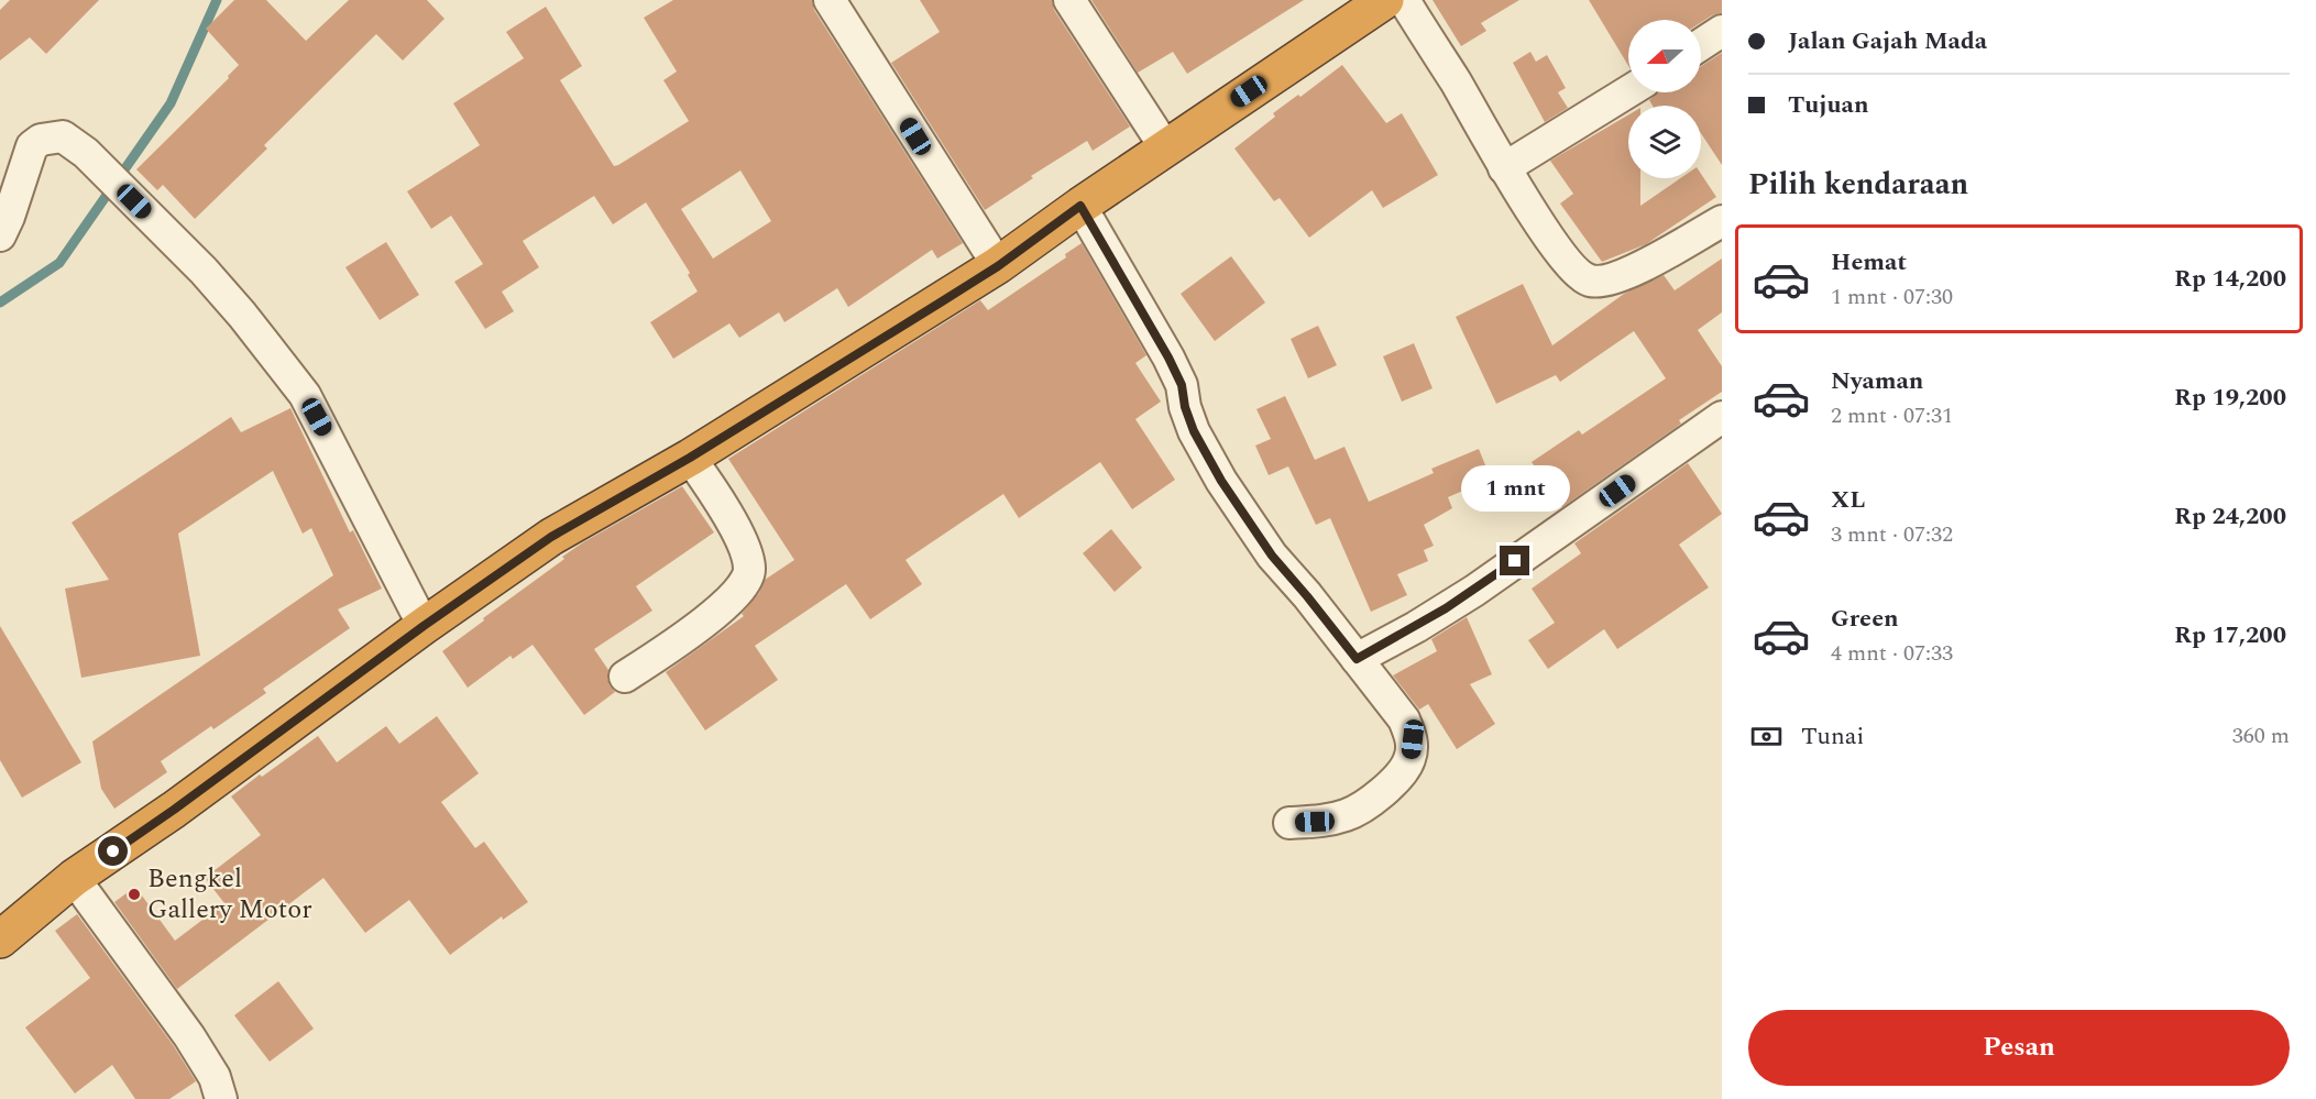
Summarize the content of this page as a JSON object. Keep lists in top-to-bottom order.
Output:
{
  "places": ["Bengkel Gallery Motor"],
  "north": "left",
  "page": {
    "banner": ["Jalan Gajah Mada", "Tujuan"],
    "heading": "Pilih kendaraan",
    "list": [
      {
        "name": "Hemat",
        "note": "1 mnt · 07:30",
        "value": "Rp 14,200"
      },
      {
        "name": "Nyaman",
        "note": "2 mnt · 07:31",
        "value": "Rp 19,200"
      },
      {
        "name": "XL",
        "note": "3 mnt · 07:32",
        "value": "Rp 24,200"
      },
      {
        "name": "Green",
        "note": "4 mnt · 07:33",
        "value": "Rp 17,200"
      }
    ],
    "bubble": "1 mnt",
    "pay": ["Tunai", "360 m"],
    "buttons": "Pesan"
  }
}
